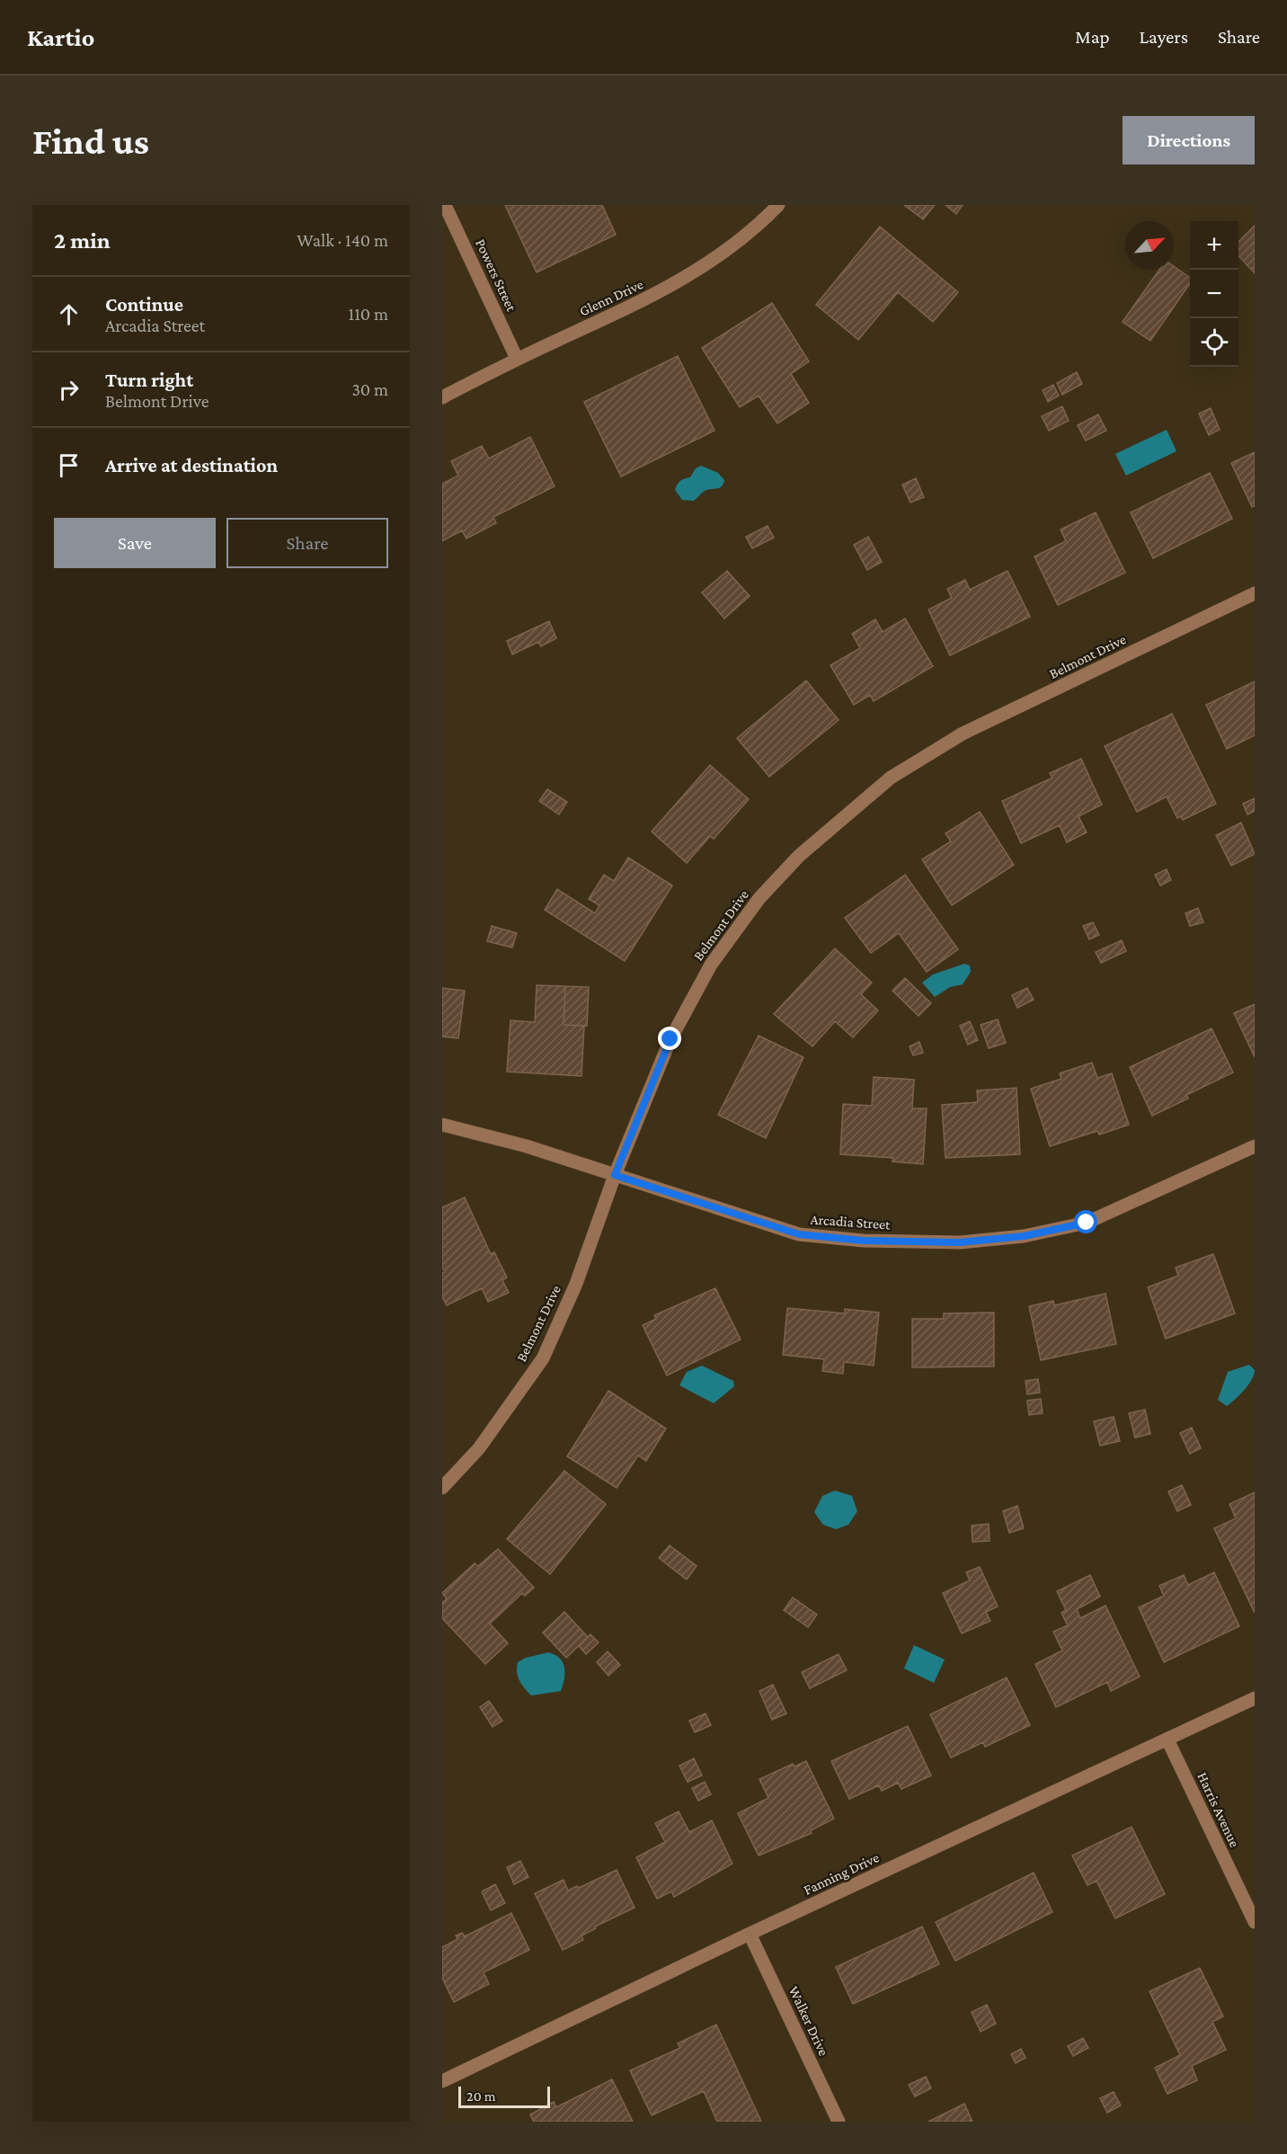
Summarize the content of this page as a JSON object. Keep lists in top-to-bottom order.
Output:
{
  "streets": {
    "street": [
      "Powers Street",
      "Glenn Drive",
      "Belmont Drive",
      "Arcadia Street",
      "Harris Avenue",
      "Fanning Drive",
      "Walker Drive"
    ]
  },
  "crossings": [
    ["Powers Street", "Glenn Drive"],
    ["Belmont Drive", "Arcadia Street"],
    ["Harris Avenue", "Fanning Drive"],
    ["Fanning Drive", "Walker Drive"]
  ],
  "scale_bar": "20 m",
  "north": "top right",
  "page": {
    "header": "Kartio",
    "nav": ["Map", "Layers", "Share"],
    "buttons": [
      "Directions",
      ["Save", "Share"]
    ],
    "title": "Find us",
    "heading": ["2 min", "Walk · 140 m"],
    "map_buttons": ["+", "−"],
    "list": [
      ["Continue", "Arcadia Street", "110 m"],
      ["Turn right", "Belmont Drive", "30 m"],
      "Arrive at destination"
    ],
    "scale": "20 m"
  }
}
